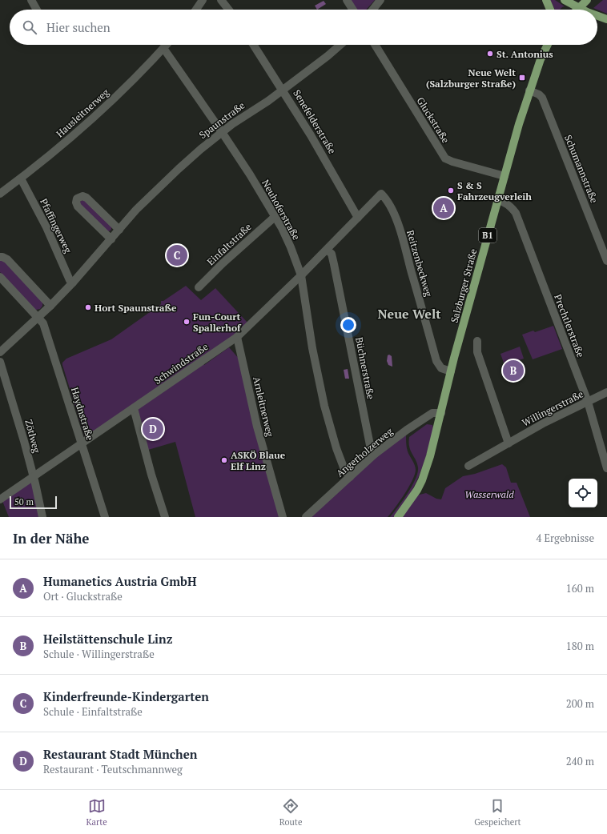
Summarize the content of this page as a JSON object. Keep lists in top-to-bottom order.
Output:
{
  "streets": {
    "main road": ["B1", "Salzburger Straße"],
    "street": [
      "Hausleitnerweg",
      "Spaunstraße",
      "Gluckstraße",
      "Senefelderstraße",
      "Schumannstraße",
      "Neuhoferstraße",
      "Pfaffingerweg",
      "Einfaltstraße",
      "Reitzenbeckweg",
      "Prechtlerstraße",
      "Schwindstraße",
      "Büchnerstraße",
      "Arnleitnerweg",
      "Willingerstraße",
      "Haydnstraße",
      "Zötlweg",
      "Angerholzerweg"
    ]
  },
  "crossings": [
    ["Hausleitnerweg", "Neuhoferstraße"],
    ["Hausleitnerweg", "Pfaffingerweg"],
    ["Spaunstraße", "Senefelderstraße"],
    ["Spaunstraße", "Neuhoferstraße"],
    ["Spaunstraße", "Pfaffingerweg"],
    ["Spaunstraße", "Haydnstraße"],
    ["Gluckstraße", "Salzburger Straße"],
    ["Senefelderstraße", "Schwindstraße"],
    ["Schumannstraße", "Salzburger Straße"],
    ["Neuhoferstraße", "Einfaltstraße"],
    ["Neuhoferstraße", "Schwindstraße"],
    ["Neuhoferstraße", "Angerholzerweg"],
    ["Reitzenbeckweg", "Salzburger Straße"],
    ["Reitzenbeckweg", "Schwindstraße"],
    ["Salzburger Straße", "Prechtlerstraße"],
    ["Salzburger Straße", "Angerholzerweg"],
    ["Prechtlerstraße", "Willingerstraße"],
    ["Schwindstraße", "Büchnerstraße"],
    ["Schwindstraße", "Arnleitnerweg"],
    ["Schwindstraße", "Haydnstraße"],
    ["Schwindstraße", "Zötlweg"],
    ["Büchnerstraße", "Angerholzerweg"]
  ],
  "districts": ["Neue Welt"],
  "parks": ["Wasserwald"],
  "places": {
    "other": [
      "St. Antonius",
      "S & S Fahrzeugverleih",
      "Hort Spaunstraße",
      "Fun-Court Spallerhof",
      "ASKÖ Blaue Elf Linz"
    ],
    "transit": ["Neue Welt (Salzburger Straße)"]
  },
  "scale_bar": "50 m",
  "page": {
    "search": "Hier suchen",
    "pins": [
      "A",
      "C",
      "B",
      "D"
    ],
    "scale": "50 m",
    "heading": ["In der Nähe", "4 Ergebnisse"],
    "list": [
      {
        "mark": "A",
        "name": "Humanetics Austria GmbH",
        "note": "Ort · Gluckstraße",
        "value": "160 m"
      },
      {
        "mark": "B",
        "name": "Heilstättenschule Linz",
        "note": "Schule · Willingerstraße",
        "value": "180 m"
      },
      {
        "mark": "C",
        "name": "Kinderfreunde-Kindergarten",
        "note": "Schule · Einfaltstraße",
        "value": "200 m"
      },
      {
        "mark": "D",
        "name": "Restaurant Stadt München",
        "note": "Restaurant · Teutschmannweg",
        "value": "240 m"
      }
    ],
    "nav": ["Karte", "Route", "Gespeichert"]
  }
}
